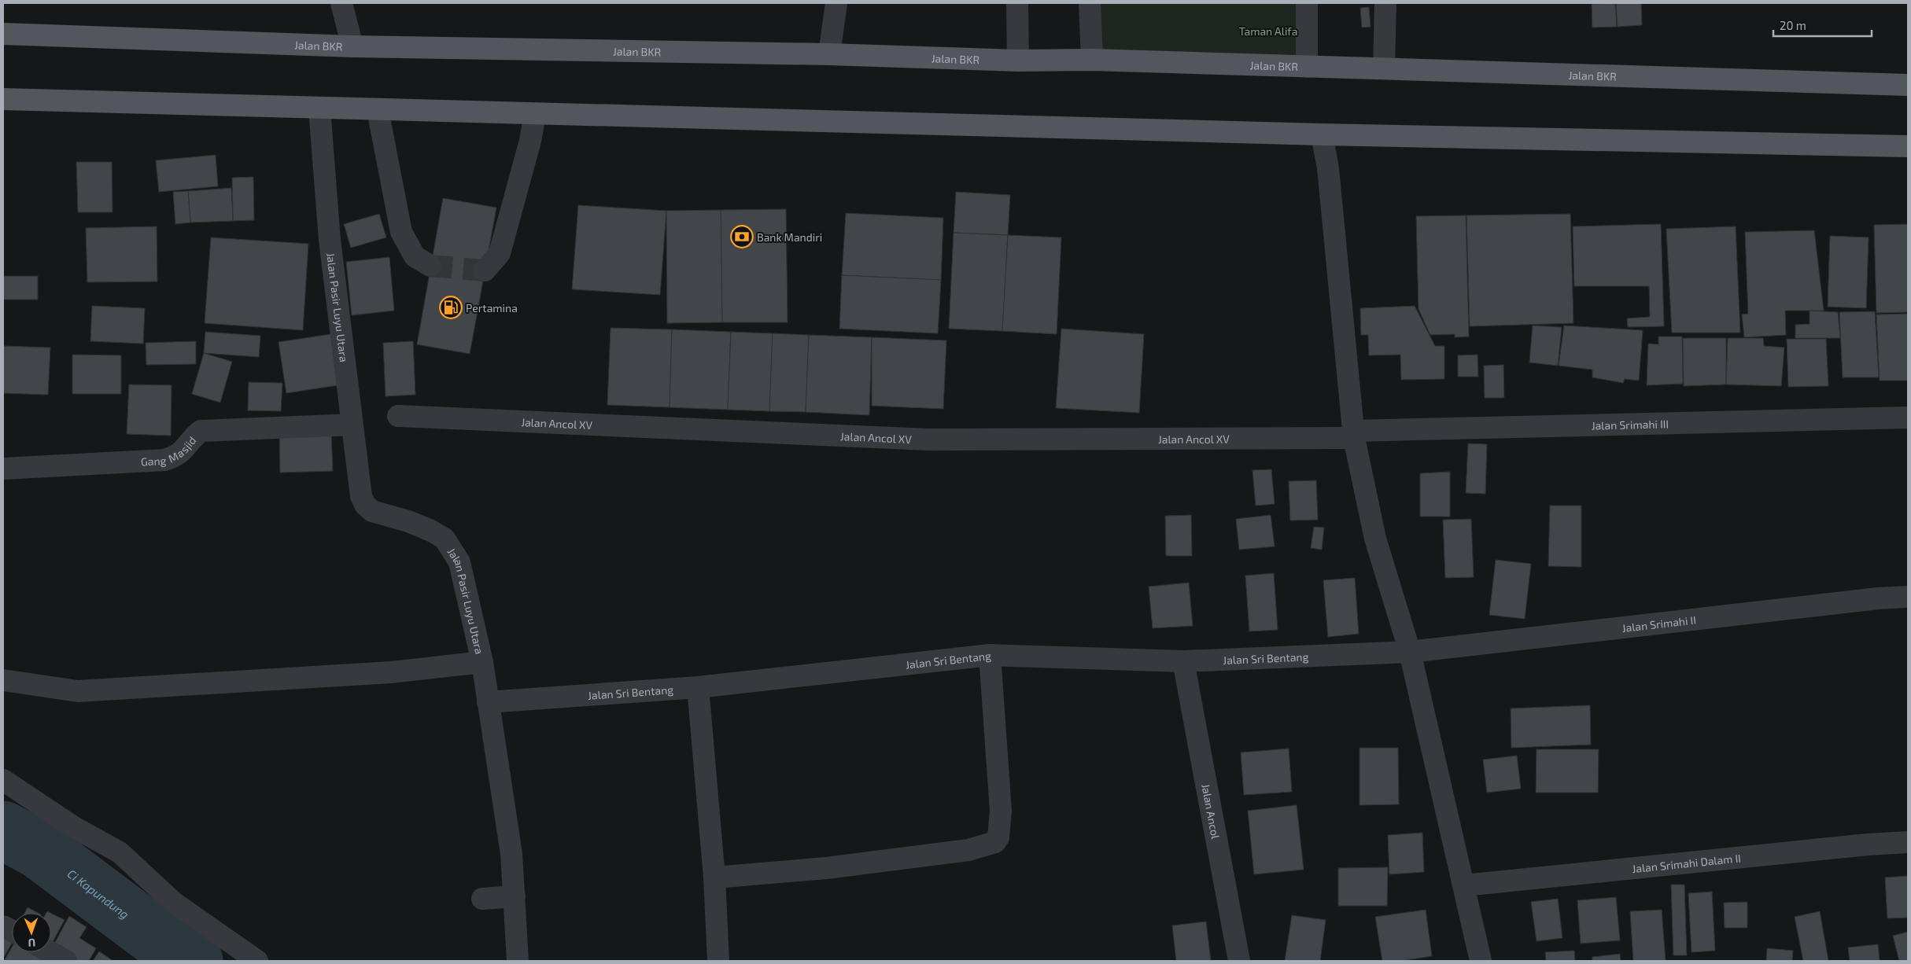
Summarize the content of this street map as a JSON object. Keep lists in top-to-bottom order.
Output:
{
  "streets": {
    "main road": ["Jalan BKR"],
    "street": [
      "Jalan Pasir Luyu Utara",
      "Jalan Ancol XV",
      "Jalan Srimahi III",
      "Gang Masjid",
      "Jalan Srimahi II",
      "Jalan Sri Bentang",
      "Jalan Ancol",
      "Jalan Srimahi Dalam II"
    ]
  },
  "crossings": [
    ["Jalan Pasir Luyu Utara", "Gang Masjid"],
    ["Jalan Pasir Luyu Utara", "Jalan Sri Bentang"],
    ["Jalan Ancol XV", "Jalan Srimahi III"],
    ["Jalan Srimahi II", "Jalan Sri Bentang"],
    ["Jalan Sri Bentang", "Jalan Ancol"]
  ],
  "water": ["Ci Kapundung"],
  "parks": ["Taman Alifa"],
  "places": {
    "bank": ["Bank Mandiri"],
    "fuel station": ["Pertamina"]
  },
  "scale_bar": "20 m",
  "north": "bottom"
}
